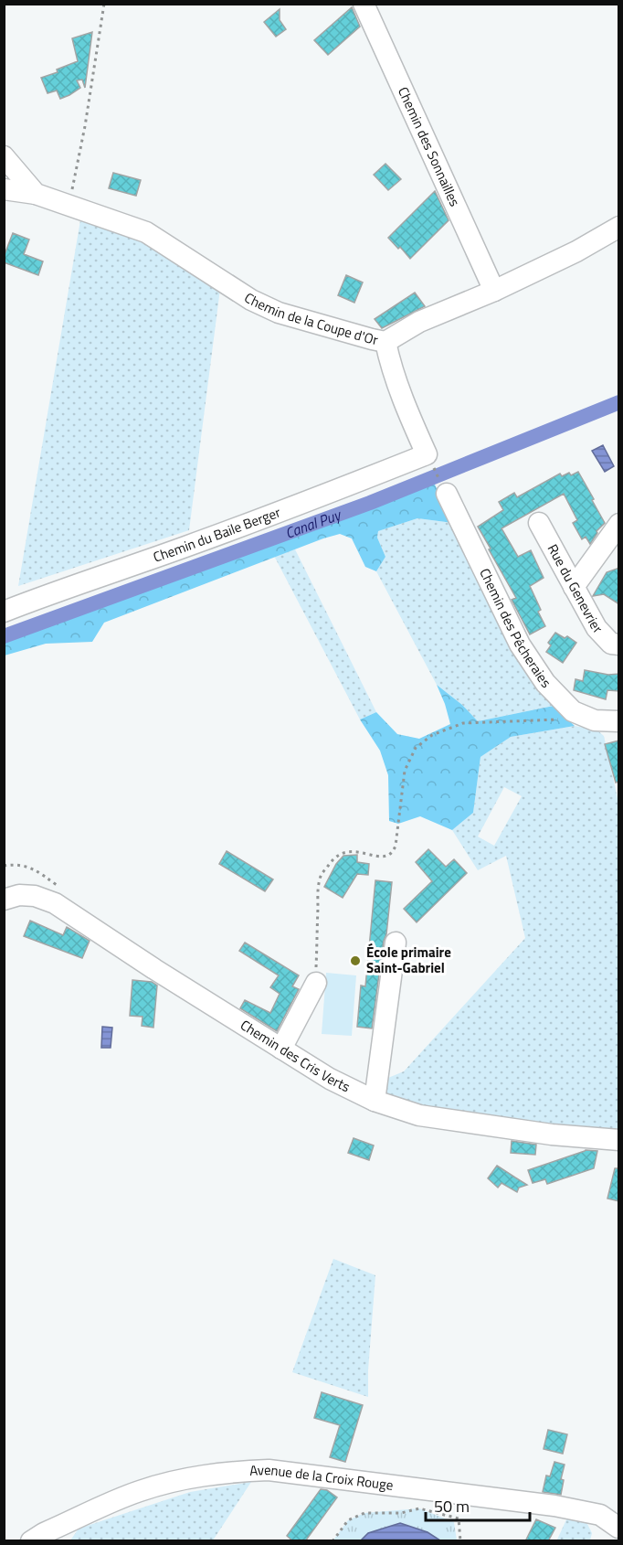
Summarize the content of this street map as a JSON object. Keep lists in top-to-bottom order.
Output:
{
  "streets": {
    "street": [
      "Chemin des Sonnailles",
      "Chemin de la Coupe d'Or",
      "Chemin du Baile Berger",
      "Rue du Genevrier",
      "Chemin des Pêcheraies",
      "Chemin des Cris Verts",
      "Avenue de la Croix Rouge"
    ]
  },
  "crossings": [
    ["Chemin des Sonnailles", "Chemin de la Coupe d'Or"]
  ],
  "water": ["Canal Puy"],
  "places": ["École primaire Saint-Gabriel"],
  "scale_bar": "50 m"
}
